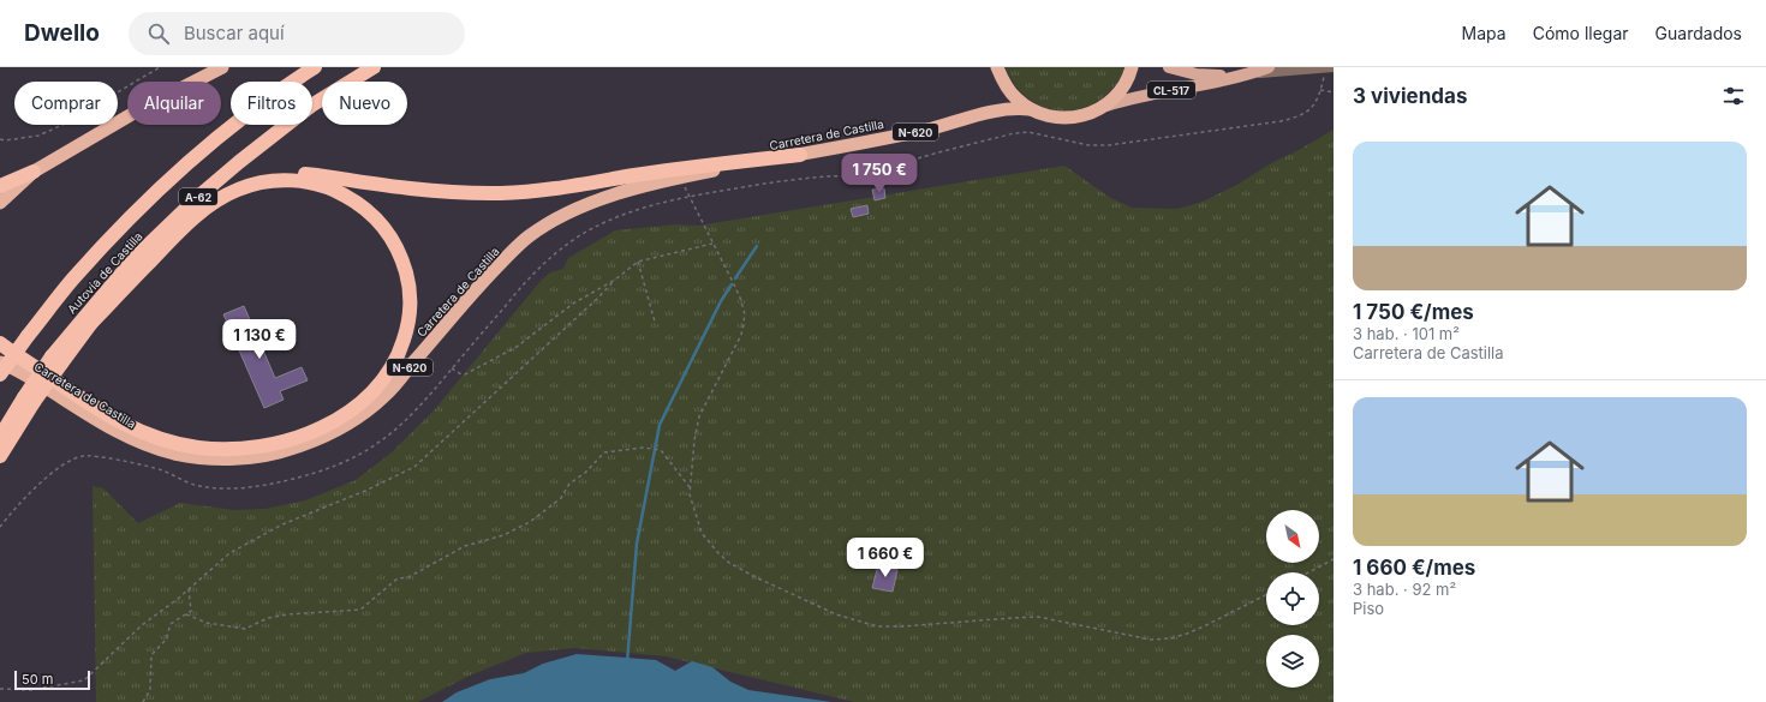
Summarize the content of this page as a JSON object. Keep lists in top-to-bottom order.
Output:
{
  "streets": {
    "highway": [
      "N-620",
      "Carretera de Castilla",
      "A-62",
      "Autovía de Castilla"
    ],
    "main road": ["CL-517"]
  },
  "crossings": [
    ["CL-517", "N-620"],
    ["N-620", "Carretera de Castilla"]
  ],
  "scale_bar": "50 m",
  "north": "bottom right",
  "page": {
    "header": "Dwello",
    "search": "Buscar aquí",
    "nav": ["Mapa", "Cómo llegar", "Guardados"],
    "heading": "3 viviendas",
    "chip": [
      "Comprar",
      "Alquilar",
      "Filtros",
      "Nuevo"
    ],
    "list": [
      {
        "name": "1 750 €/mes",
        "note": "3 hab. · 101 m² · Carretera de Castilla"
      },
      {
        "name": "1 660 €/mes",
        "note": "3 hab. · 92 m² · Piso"
      }
    ],
    "price": ["1 750 €", "1 130 €", "1 660 €"],
    "scale": "50 m"
  }
}
